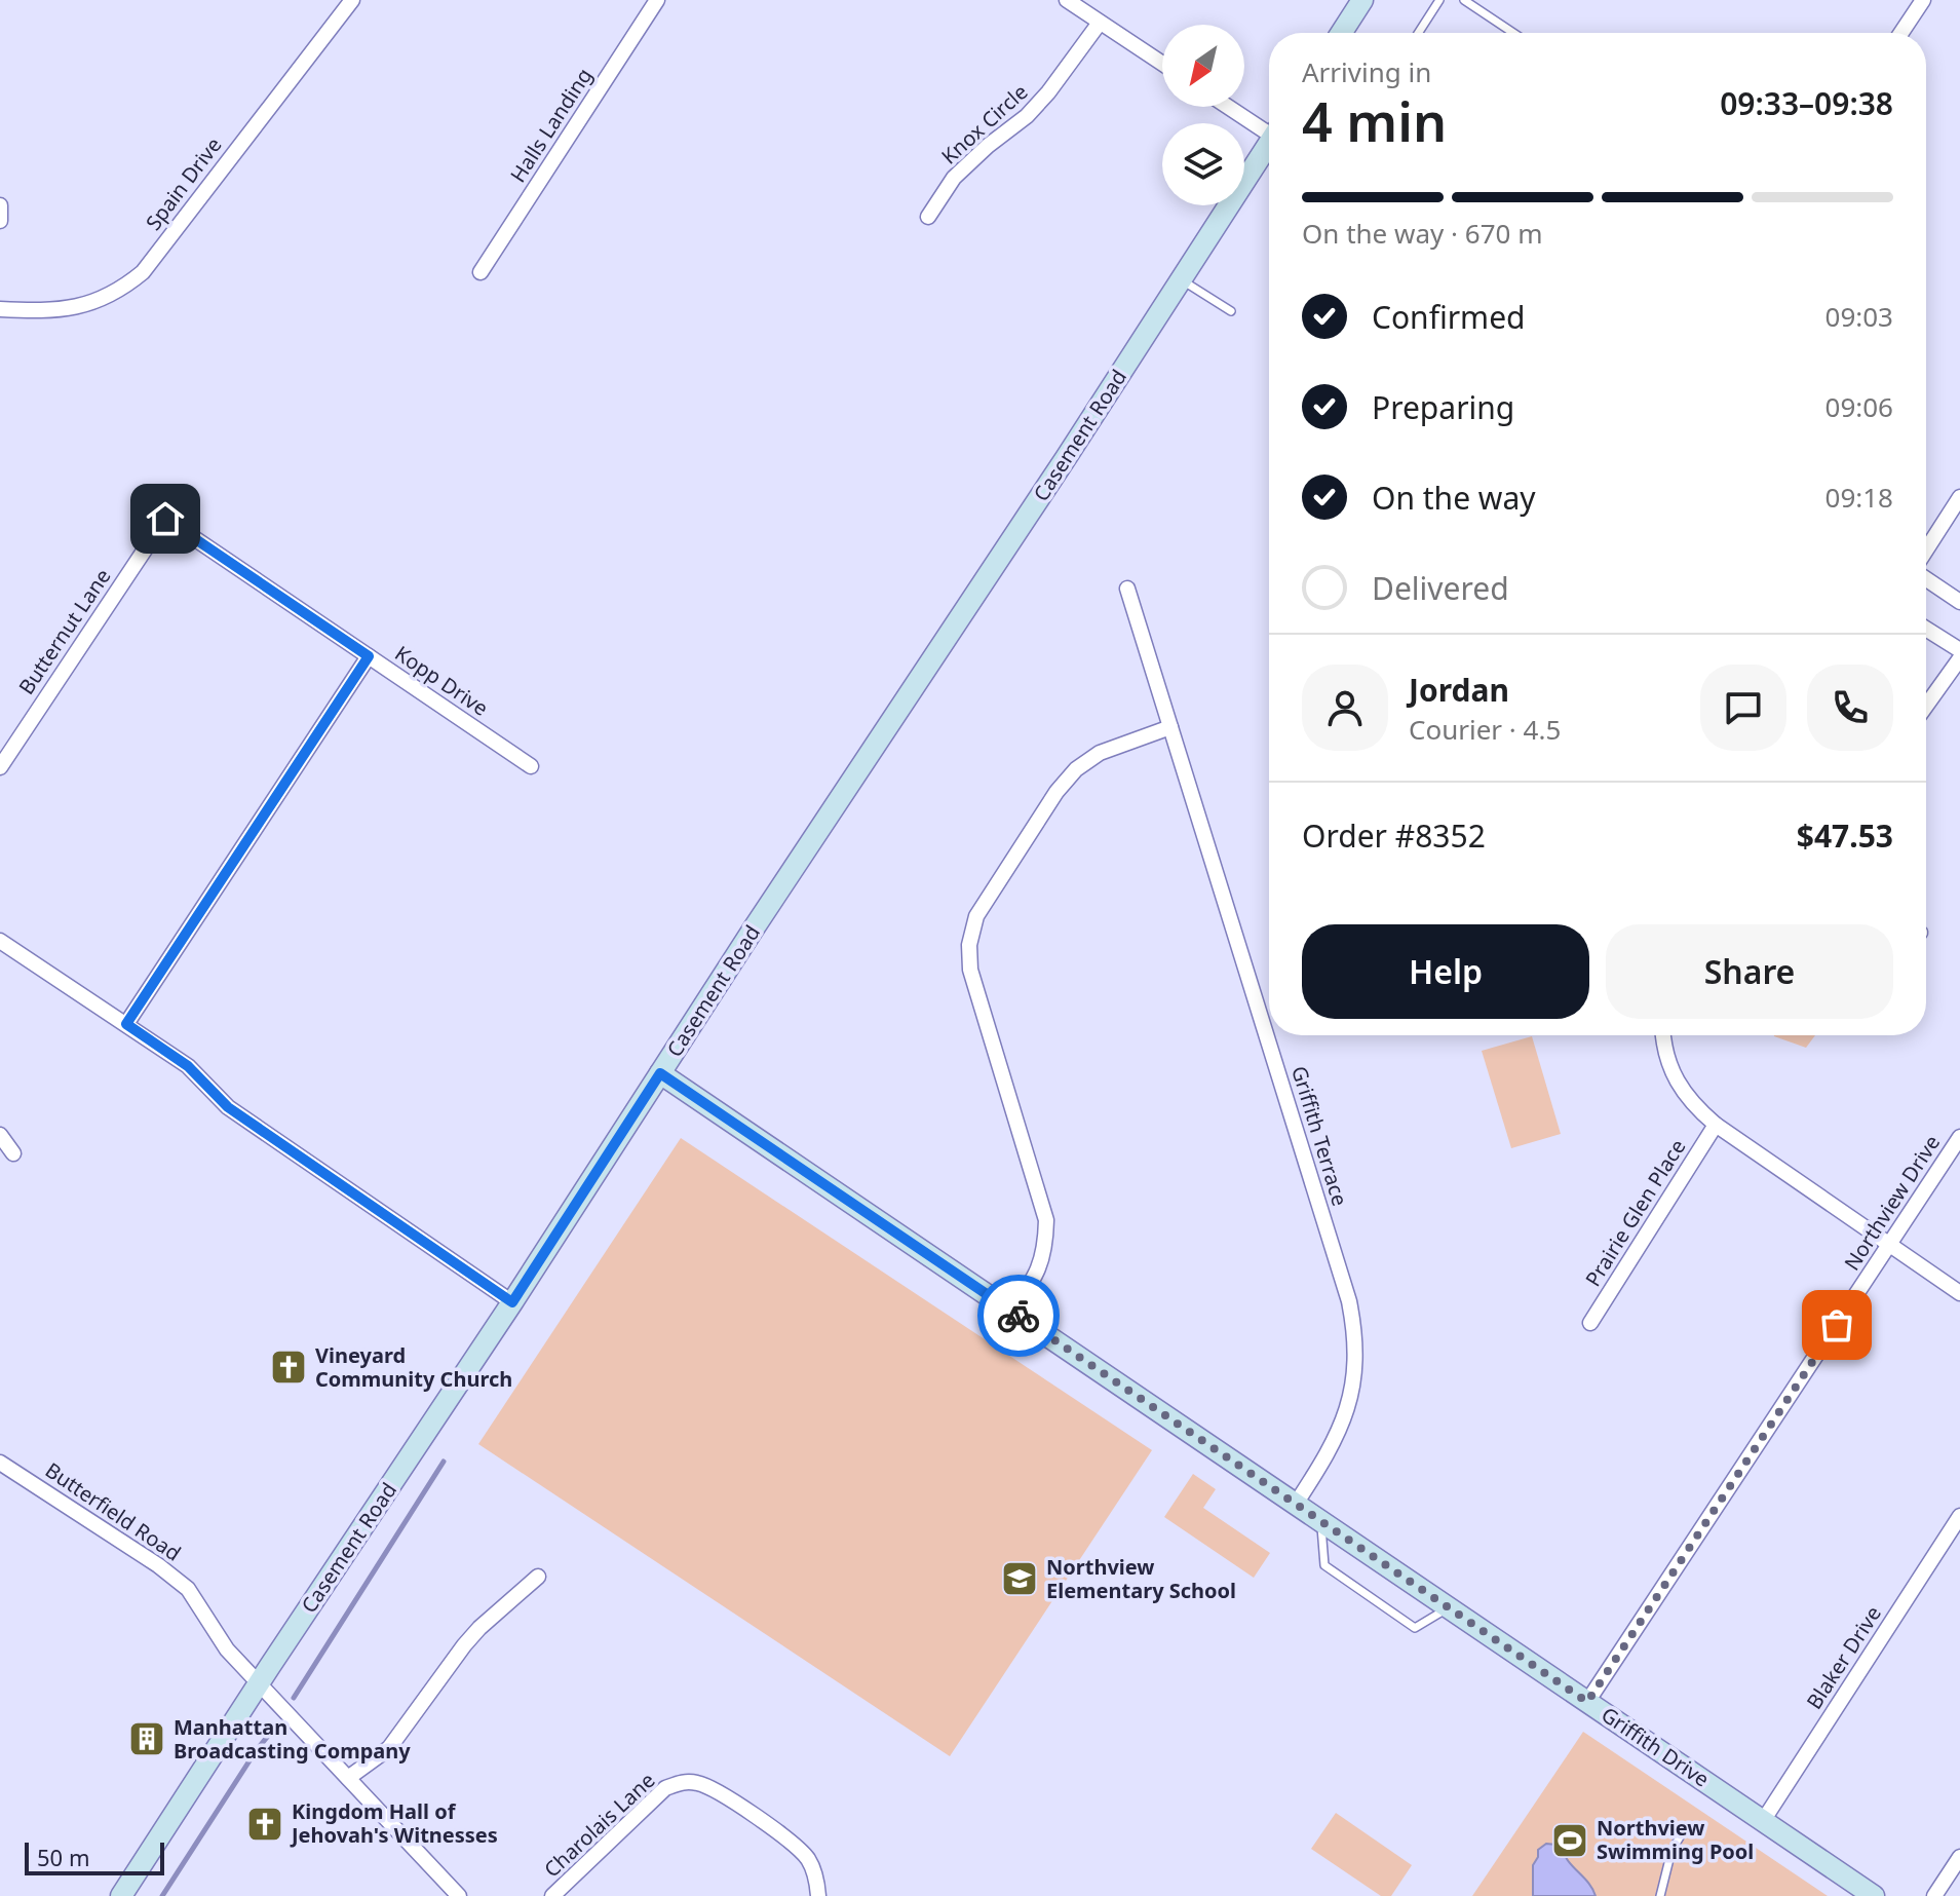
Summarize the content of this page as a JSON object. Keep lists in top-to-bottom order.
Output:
{
  "streets": {
    "street": [
      "Knox Circle",
      "Halls Landing",
      "Spain Drive",
      "Casement Road",
      "Butternut Lane",
      "Kopp Drive",
      "Griffith Terrace",
      "Northview Drive",
      "Prairie Glen Place",
      "Butterfield Road",
      "Blaker Drive",
      "Griffith Drive",
      "Charolais Lane"
    ]
  },
  "crossings": [
    ["Casement Road", "Butterfield Road"],
    ["Casement Road", "Griffith Drive"],
    ["Butternut Lane", "Kopp Drive"],
    ["Griffith Terrace", "Griffith Drive"],
    ["Northview Drive", "Griffith Drive"],
    ["Blaker Drive", "Griffith Drive"]
  ],
  "places": {
    "church": ["Vineyard Community Church", "Kingdom Hall of Jehovah's Witnesses"],
    "school or university": ["Northview Elementary School"],
    "building": ["Manhattan Broadcasting Company"],
    "sports": ["Northview Swimming Pool"]
  },
  "scale_bar": "50 m",
  "north": "bottom left",
  "page": {
    "heading": ["4 min", "Arriving in", "09:33–09:38"],
    "panel": [
      "Jordan",
      "Courier · 4.5",
      "Order #8352",
      "$47.53"
    ],
    "bar": "On the way · 670 m",
    "list": [
      ["Confirmed", "09:03"],
      ["Preparing", "09:06"],
      ["On the way", "09:18"],
      "Delivered"
    ],
    "buttons": ["Help", "Share"],
    "scale": "50 m"
  }
}
